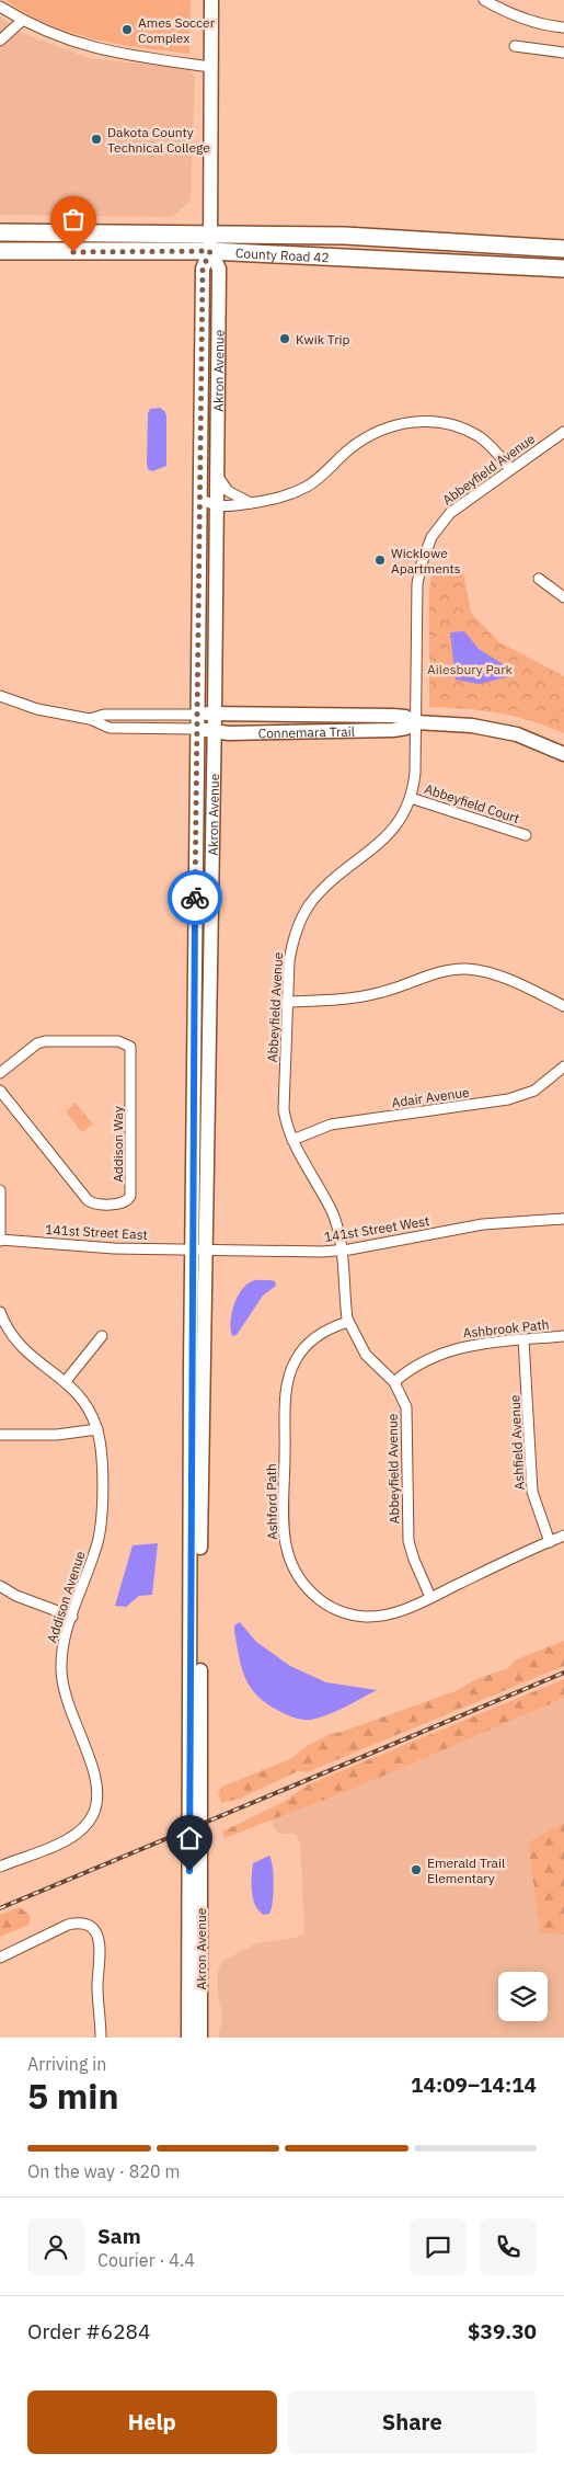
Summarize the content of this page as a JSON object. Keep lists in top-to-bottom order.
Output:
{
  "streets": {
    "highway": ["County Road 42"],
    "street": [
      "Akron Avenue",
      "Abbeyfield Avenue",
      "Connemara Trail",
      "Abbeyfield Court",
      "Adair Avenue",
      "Addison Way",
      "141st Street West",
      "141st Street East",
      "Ashbrook Path",
      "Ashfield Avenue",
      "Ashford Path",
      "Addison Avenue"
    ]
  },
  "crossings": [
    ["County Road 42", "Akron Avenue"],
    ["Akron Avenue", "Connemara Trail"],
    ["Akron Avenue", "141st Street West"],
    ["Akron Avenue", "141st Street East"],
    ["Abbeyfield Avenue", "Connemara Trail"],
    ["Abbeyfield Avenue", "Abbeyfield Court"],
    ["Abbeyfield Avenue", "Adair Avenue"],
    ["Abbeyfield Avenue", "141st Street West"],
    ["Abbeyfield Avenue", "Ashbrook Path"],
    ["Abbeyfield Avenue", "Ashford Path"],
    ["141st Street West", "141st Street East"],
    ["Ashbrook Path", "Ashfield Avenue"],
    ["Ashfield Avenue", "Ashford Path"]
  ],
  "parks": ["Ailesbury Park"],
  "places": [
    "Ames Soccer Complex",
    "Dakota County Technical College",
    "Kwik Trip",
    "Wicklowe Apartments",
    "Emerald Trail Elementary"
  ],
  "page": {
    "heading": ["5 min", "Arriving in", "14:09–14:14"],
    "panel": [
      "Sam",
      "Courier · 4.4",
      "Order #6284",
      "$39.30"
    ],
    "bar": "On the way · 820 m",
    "buttons": ["Help", "Share"]
  }
}
